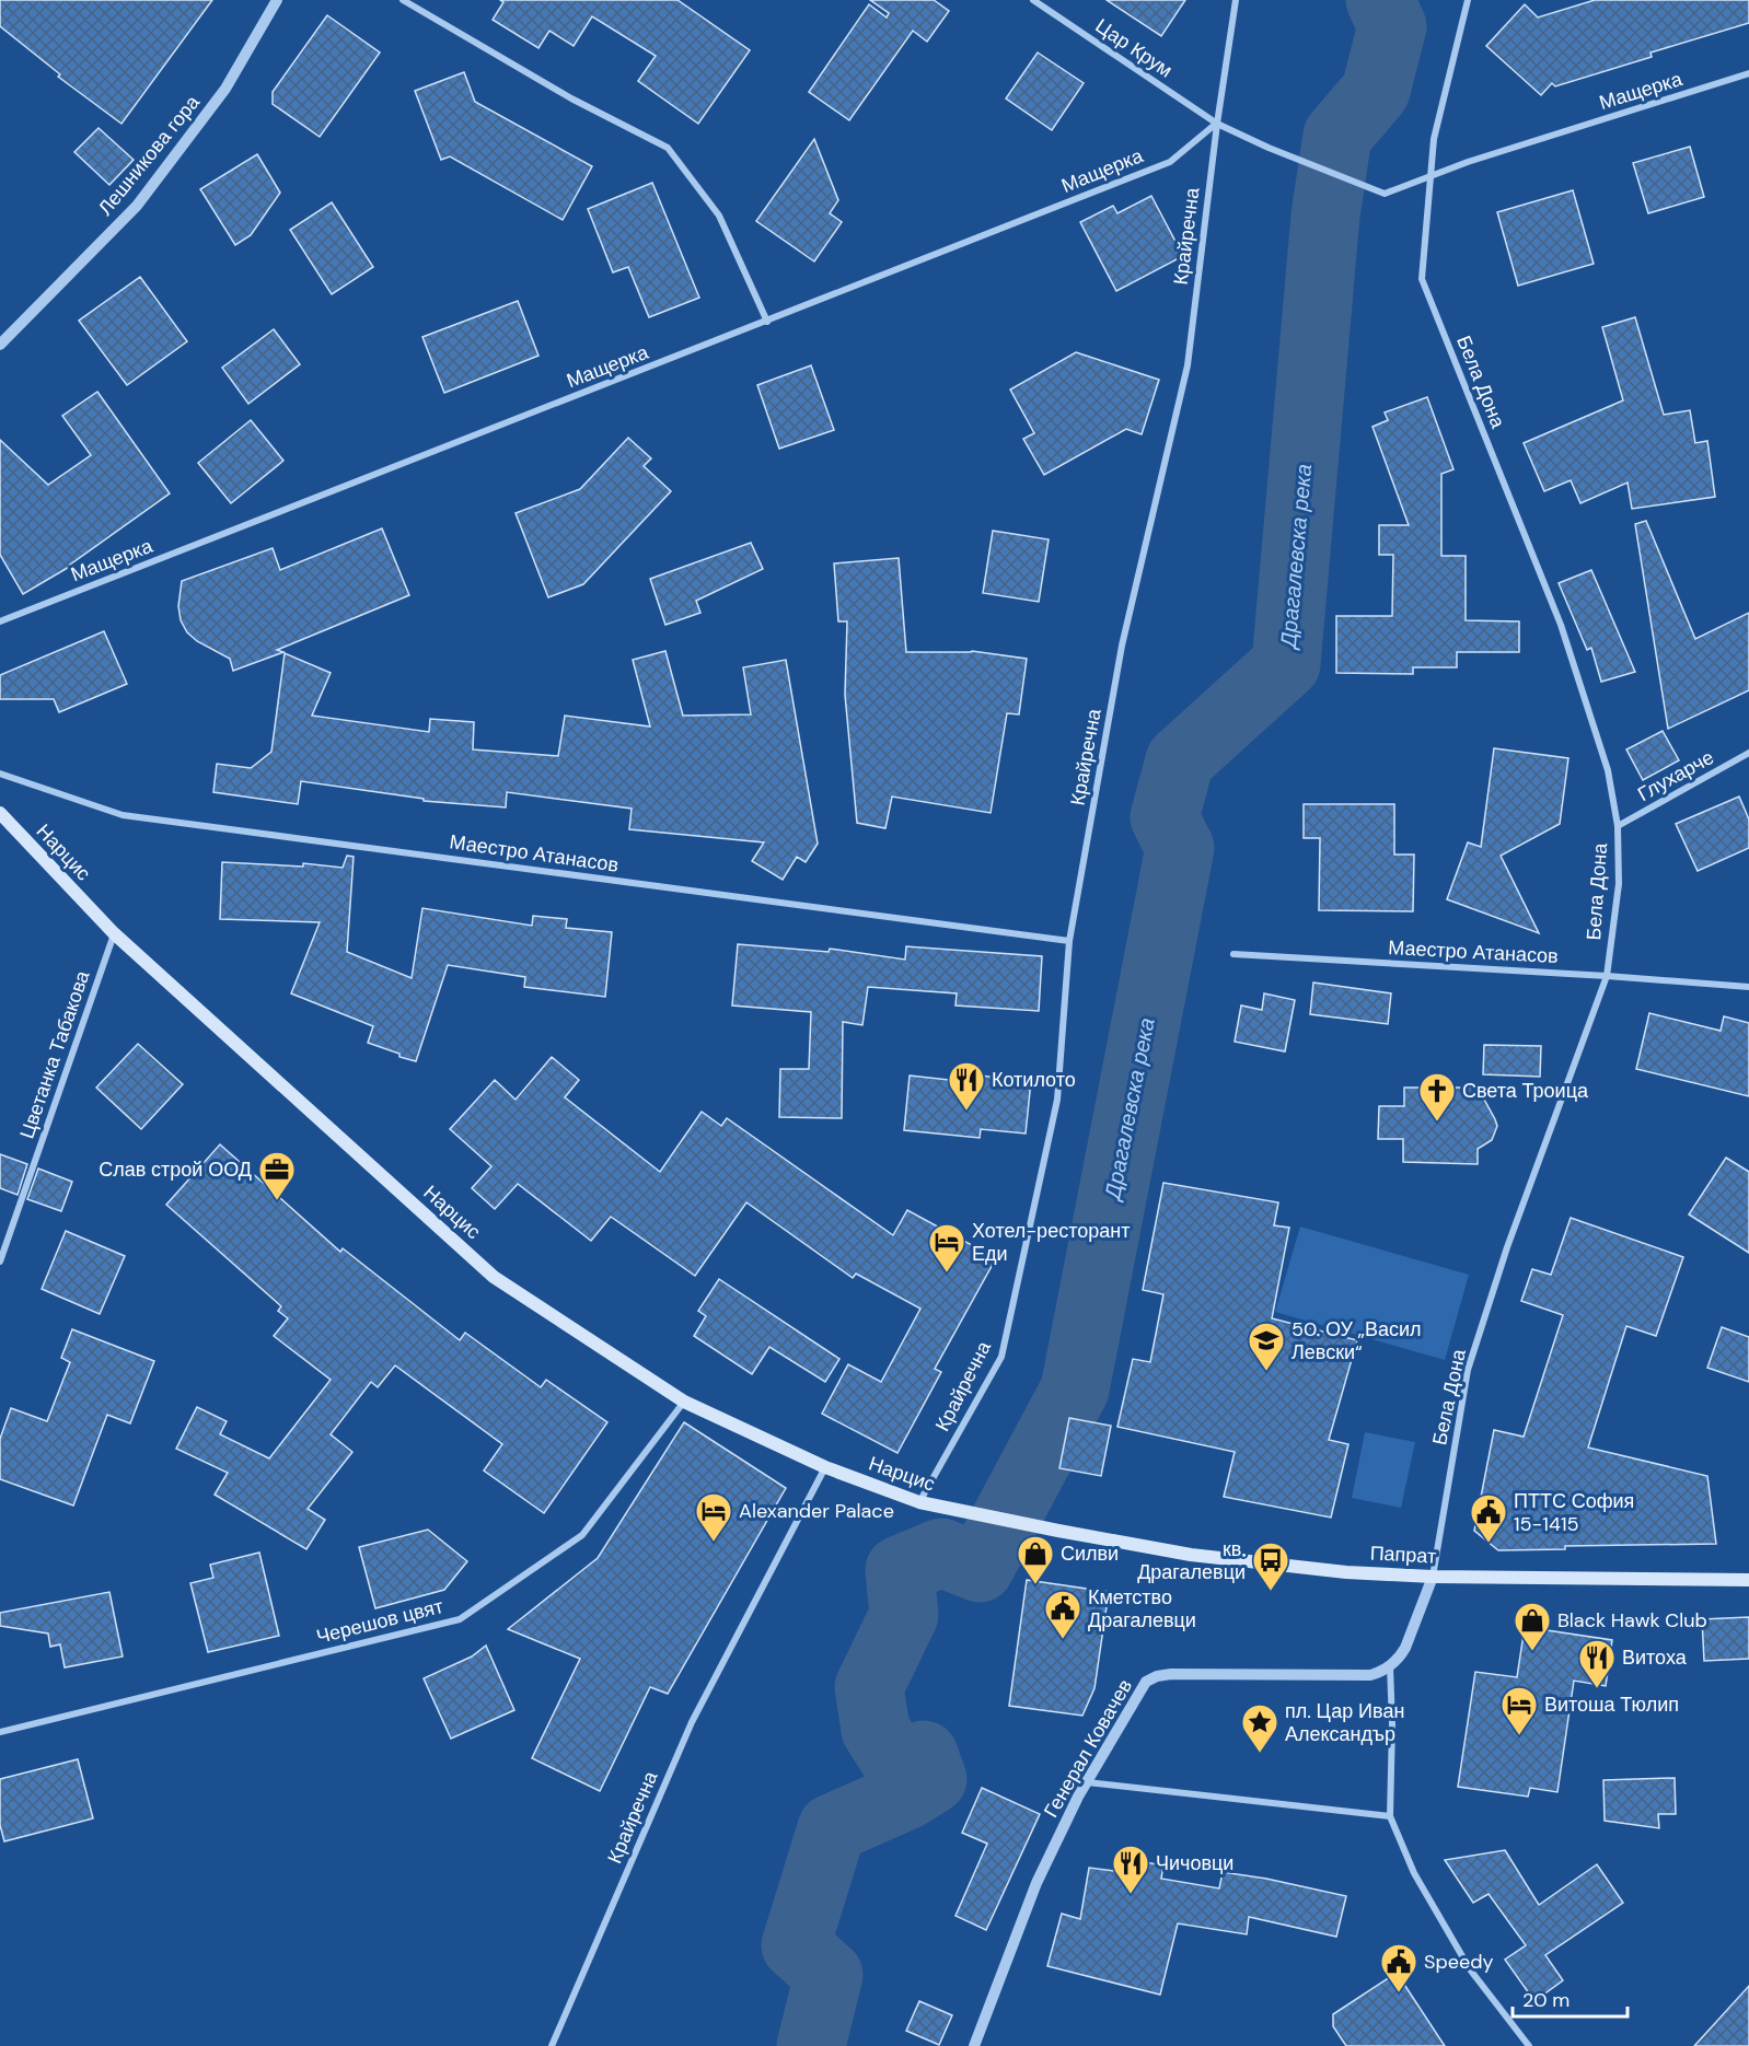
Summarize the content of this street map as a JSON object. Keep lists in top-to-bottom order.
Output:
{
  "streets": {
    "main road": ["Нарцис", "Папрат"],
    "street": [
      "Цар Крум",
      "Мащерка",
      "Лешникова гора",
      "Крайречна",
      "Бела Дона",
      "Глухарче",
      "Маестро Атанасов",
      "Цветанка Табакова",
      "Черешов цвят",
      "Генерал Ковачев"
    ]
  },
  "crossings": [
    ["Цар Крум", "Мащерка"],
    ["Цар Крум", "Крайречна"],
    ["Мащерка", "Крайречна"],
    ["Мащерка", "Бела Дона"],
    ["Крайречна", "Нарцис"],
    ["Крайречна", "Маестро Атанасов"],
    ["Бела Дона", "Глухарче"],
    ["Бела Дона", "Маестро Атанасов"],
    ["Бела Дона", "Папрат"],
    ["Нарцис", "Цветанка Табакова"],
    ["Нарцис", "Папрат"],
    ["Нарцис", "Черешов цвят"]
  ],
  "water": ["Драгалевска река"],
  "places": {
    "restaurant": ["Котилото", "Витоха", "Чичовци"],
    "church": ["Света Троица"],
    "office": ["Слав строй ООД"],
    "hotel": ["Хотел-ресторант Еди", "Alexander Palace", "Витоша Тюлип"],
    "school or university": ["50. ОУ „Васил Левски“"],
    "public building": ["ПТТС София 15-1415", "Кметство Драгалевци", "Speedy"],
    "shop": ["Силви", "Black Hawk Club"],
    "bus stop": ["кв. Драгалевци"],
    "place": ["пл. Цар Иван Александър"]
  },
  "scale_bar": "20 m"
}
